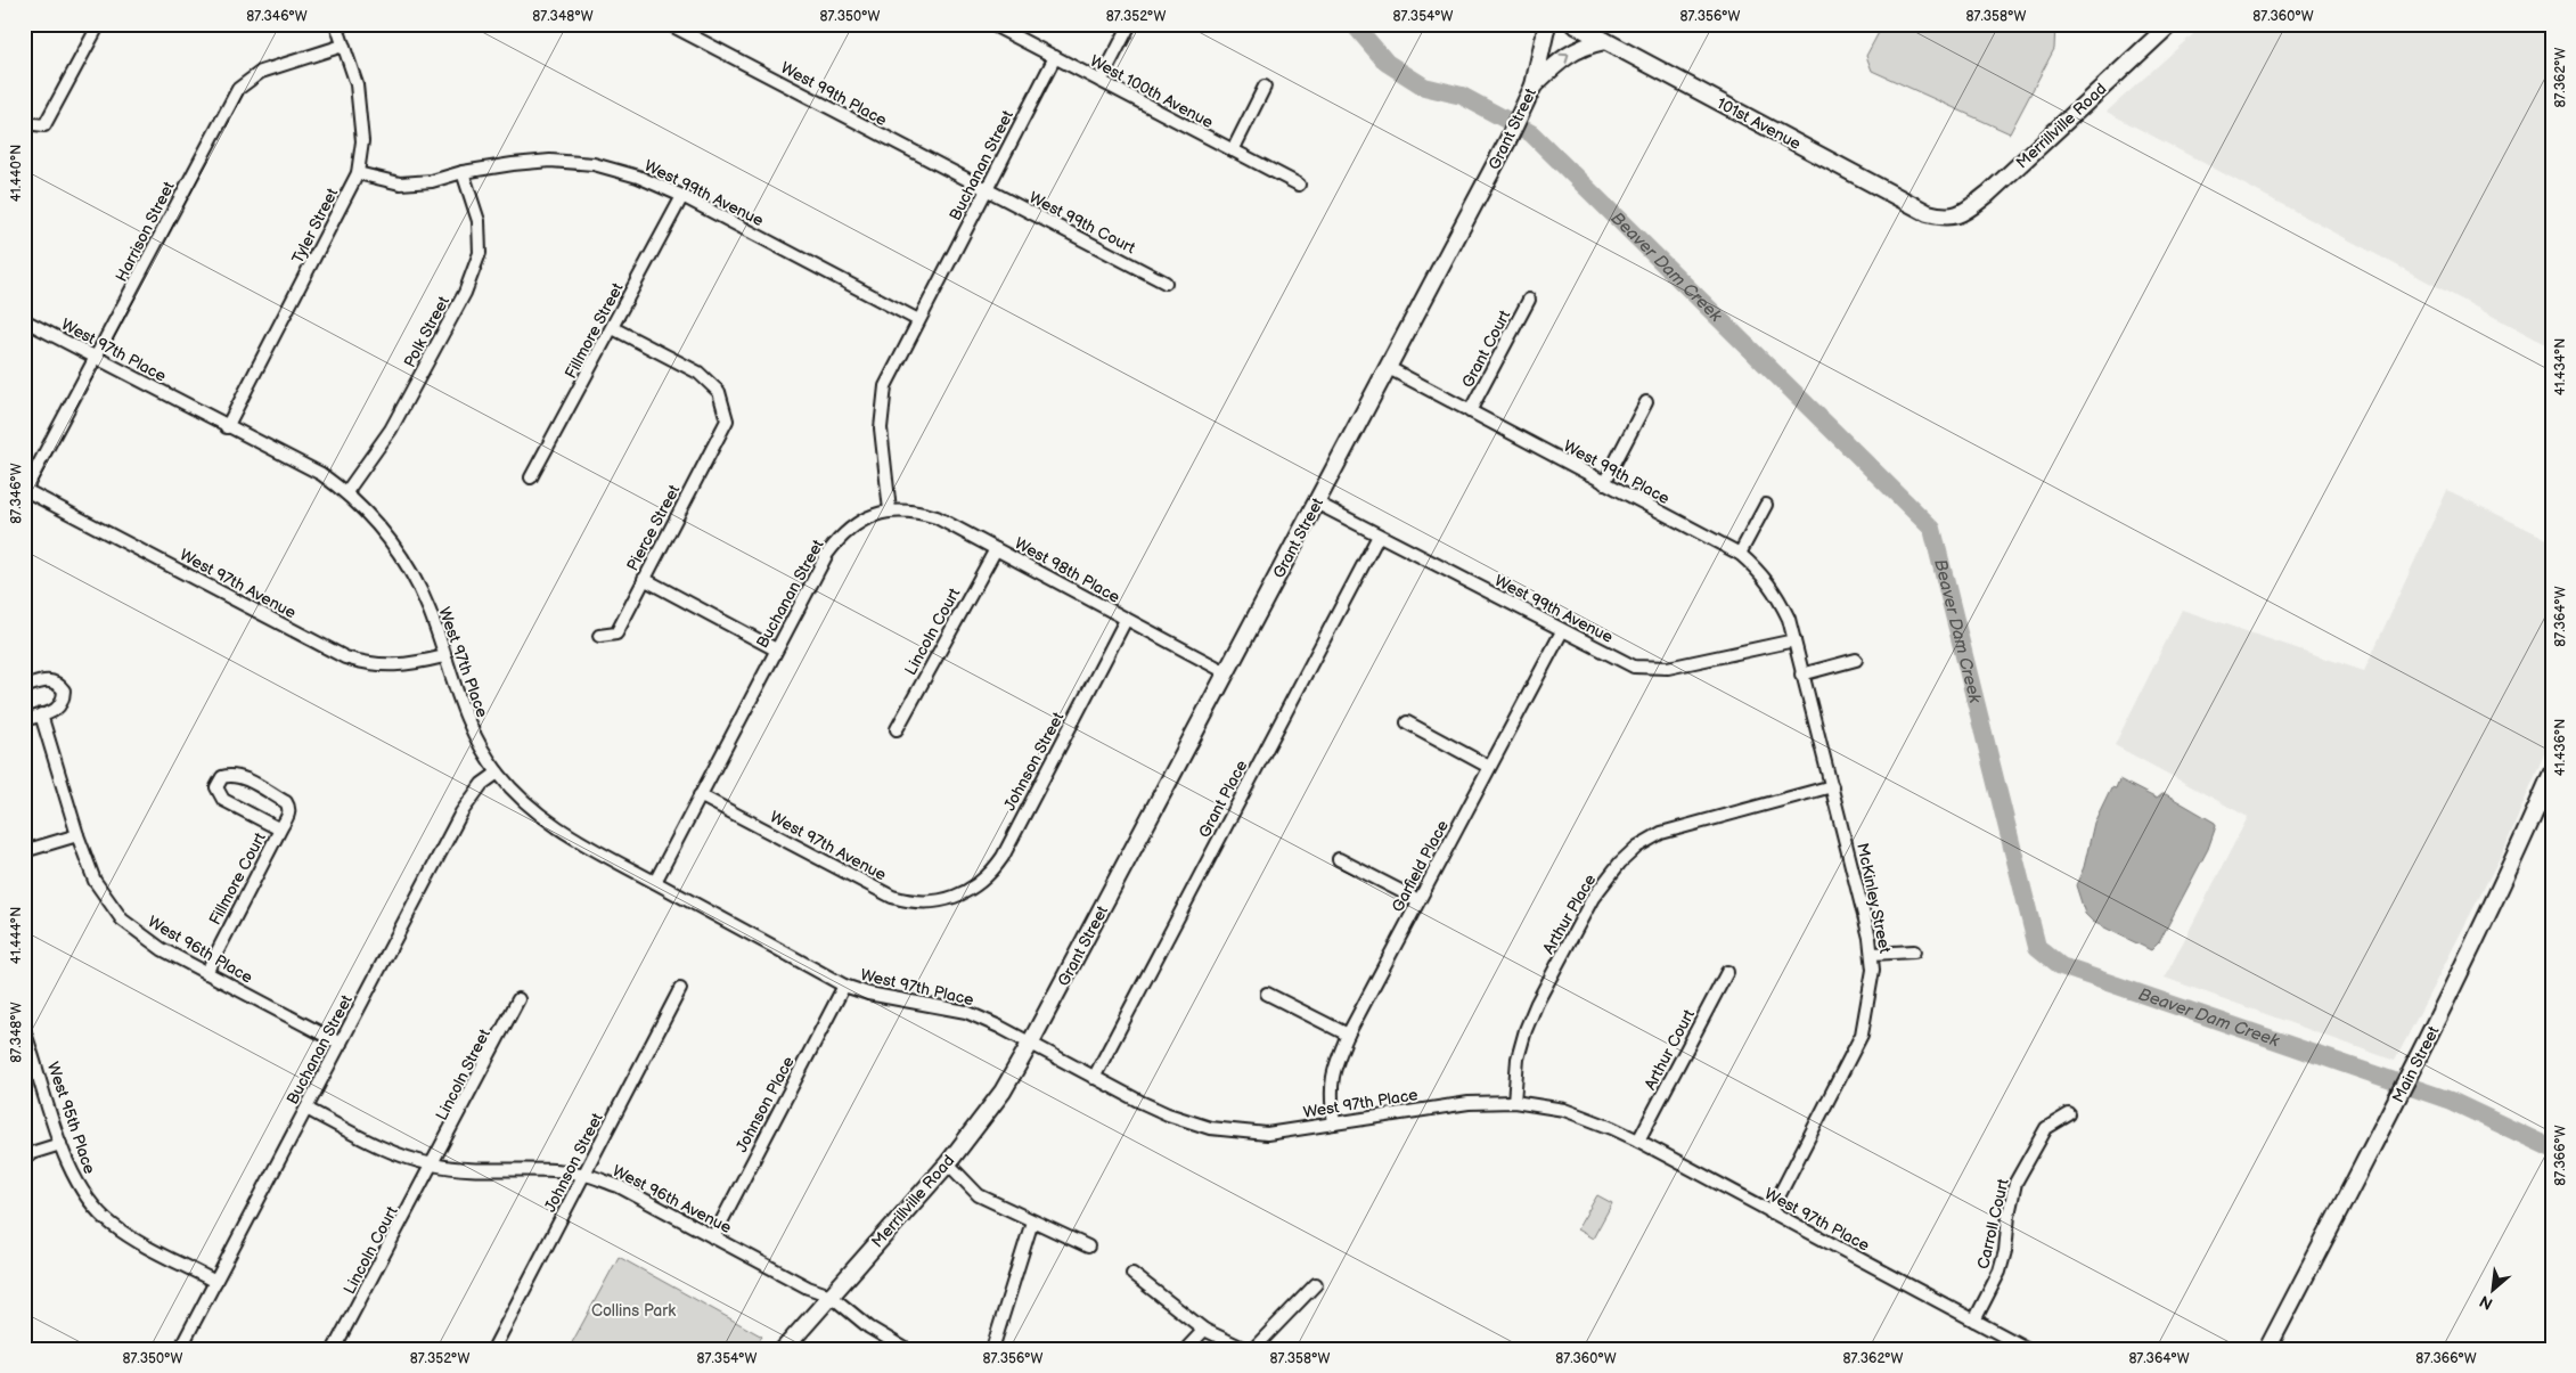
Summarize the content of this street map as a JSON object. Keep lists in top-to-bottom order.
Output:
{
  "streets": {
    "street": [
      "West 100th Avenue",
      "West 99th Place",
      "101st Avenue",
      "Merrillville Road",
      "Grant Street",
      "Buchanan Street",
      "West 99th Avenue",
      "West 99th Court",
      "Tyler Street",
      "Harrison Street",
      "Fillmore Street",
      "Polk Street",
      "Grant Court",
      "West 97th Place",
      "Pierce Street",
      "West 98th Place",
      "West 97th Avenue",
      "Lincoln Court",
      "Johnson Street",
      "Grant Place",
      "Garfield Place",
      "Fillmore Court",
      "McKinley Street",
      "Arthur Place",
      "West 96th Place",
      "Arthur Court",
      "Main Street",
      "Lincoln Street",
      "Johnson Place",
      "West 95th Place",
      "West 96th Avenue",
      "Carroll Court"
    ]
  },
  "crossings": [
    ["West 100th Avenue", "Buchanan Street"],
    ["West 99th Place", "Grant Street"],
    ["West 99th Place", "Buchanan Street"],
    ["West 99th Place", "West 99th Avenue"],
    ["West 99th Place", "West 99th Court"],
    ["West 99th Place", "Grant Court"],
    ["West 99th Place", "McKinley Street"],
    ["101st Avenue", "Merrillville Road"],
    ["Merrillville Road", "Grant Street"],
    ["Merrillville Road", "West 97th Place"],
    ["Merrillville Road", "West 96th Avenue"],
    ["Grant Street", "West 99th Avenue"],
    ["Grant Street", "West 97th Place"],
    ["Grant Street", "West 98th Place"],
    ["Buchanan Street", "West 99th Avenue"],
    ["Buchanan Street", "West 99th Court"],
    ["Buchanan Street", "West 97th Place"],
    ["Buchanan Street", "West 98th Place"],
    ["Buchanan Street", "West 97th Avenue"],
    ["Buchanan Street", "West 96th Place"],
    ["Buchanan Street", "West 95th Place"],
    ["Buchanan Street", "West 96th Avenue"],
    ["West 99th Avenue", "Tyler Street"],
    ["West 99th Avenue", "Fillmore Street"],
    ["West 99th Avenue", "Polk Street"],
    ["West 99th Avenue", "Grant Place"],
    ["West 99th Avenue", "Garfield Place"],
    ["West 99th Avenue", "McKinley Street"],
    ["Tyler Street", "Harrison Street"],
    ["Tyler Street", "West 97th Place"],
    ["Harrison Street", "West 97th Place"],
    ["Harrison Street", "West 97th Avenue"],
    ["Fillmore Street", "Pierce Street"],
    ["Polk Street", "West 97th Place"],
    ["West 97th Place", "West 97th Avenue"],
    ["West 97th Place", "Grant Place"],
    ["West 97th Place", "Garfield Place"],
    ["West 97th Place", "McKinley Street"],
    ["West 97th Place", "Arthur Place"],
    ["West 97th Place", "Arthur Court"],
    ["West 97th Place", "Johnson Place"],
    ["West 97th Place", "Carroll Court"],
    ["West 98th Place", "Lincoln Court"],
    ["West 98th Place", "Johnson Street"],
    ["West 97th Avenue", "Johnson Street"],
    ["Lincoln Court", "Lincoln Street"],
    ["Lincoln Court", "West 96th Avenue"],
    ["Johnson Street", "West 96th Avenue"],
    ["Fillmore Court", "West 96th Place"],
    ["McKinley Street", "Arthur Place"],
    ["Lincoln Street", "West 96th Avenue"],
    ["Johnson Place", "West 96th Avenue"]
  ],
  "water": ["Beaver Dam Creek"],
  "parks": ["Collins Park"],
  "north": "bottom left",
  "coordinates": [
    "87.346°W",
    "87.348°W",
    "87.350°W",
    "87.352°W",
    "87.354°W",
    "87.356°W",
    "87.358°W",
    "87.360°W",
    "87.362°W",
    "41.440°N",
    "41.434°N",
    "87.364°W",
    "41.436°N",
    "41.444°N",
    "87.366°W"
  ]
}
